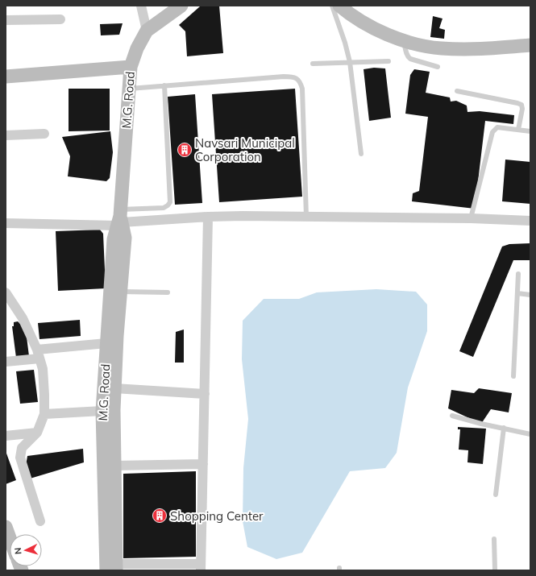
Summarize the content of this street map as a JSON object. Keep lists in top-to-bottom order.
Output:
{
  "streets": {
    "main road": ["M.G. Road"]
  },
  "places": {
    "building": ["Navsari Municipal Corporation", "Shopping Center"]
  },
  "north": "left"
}
